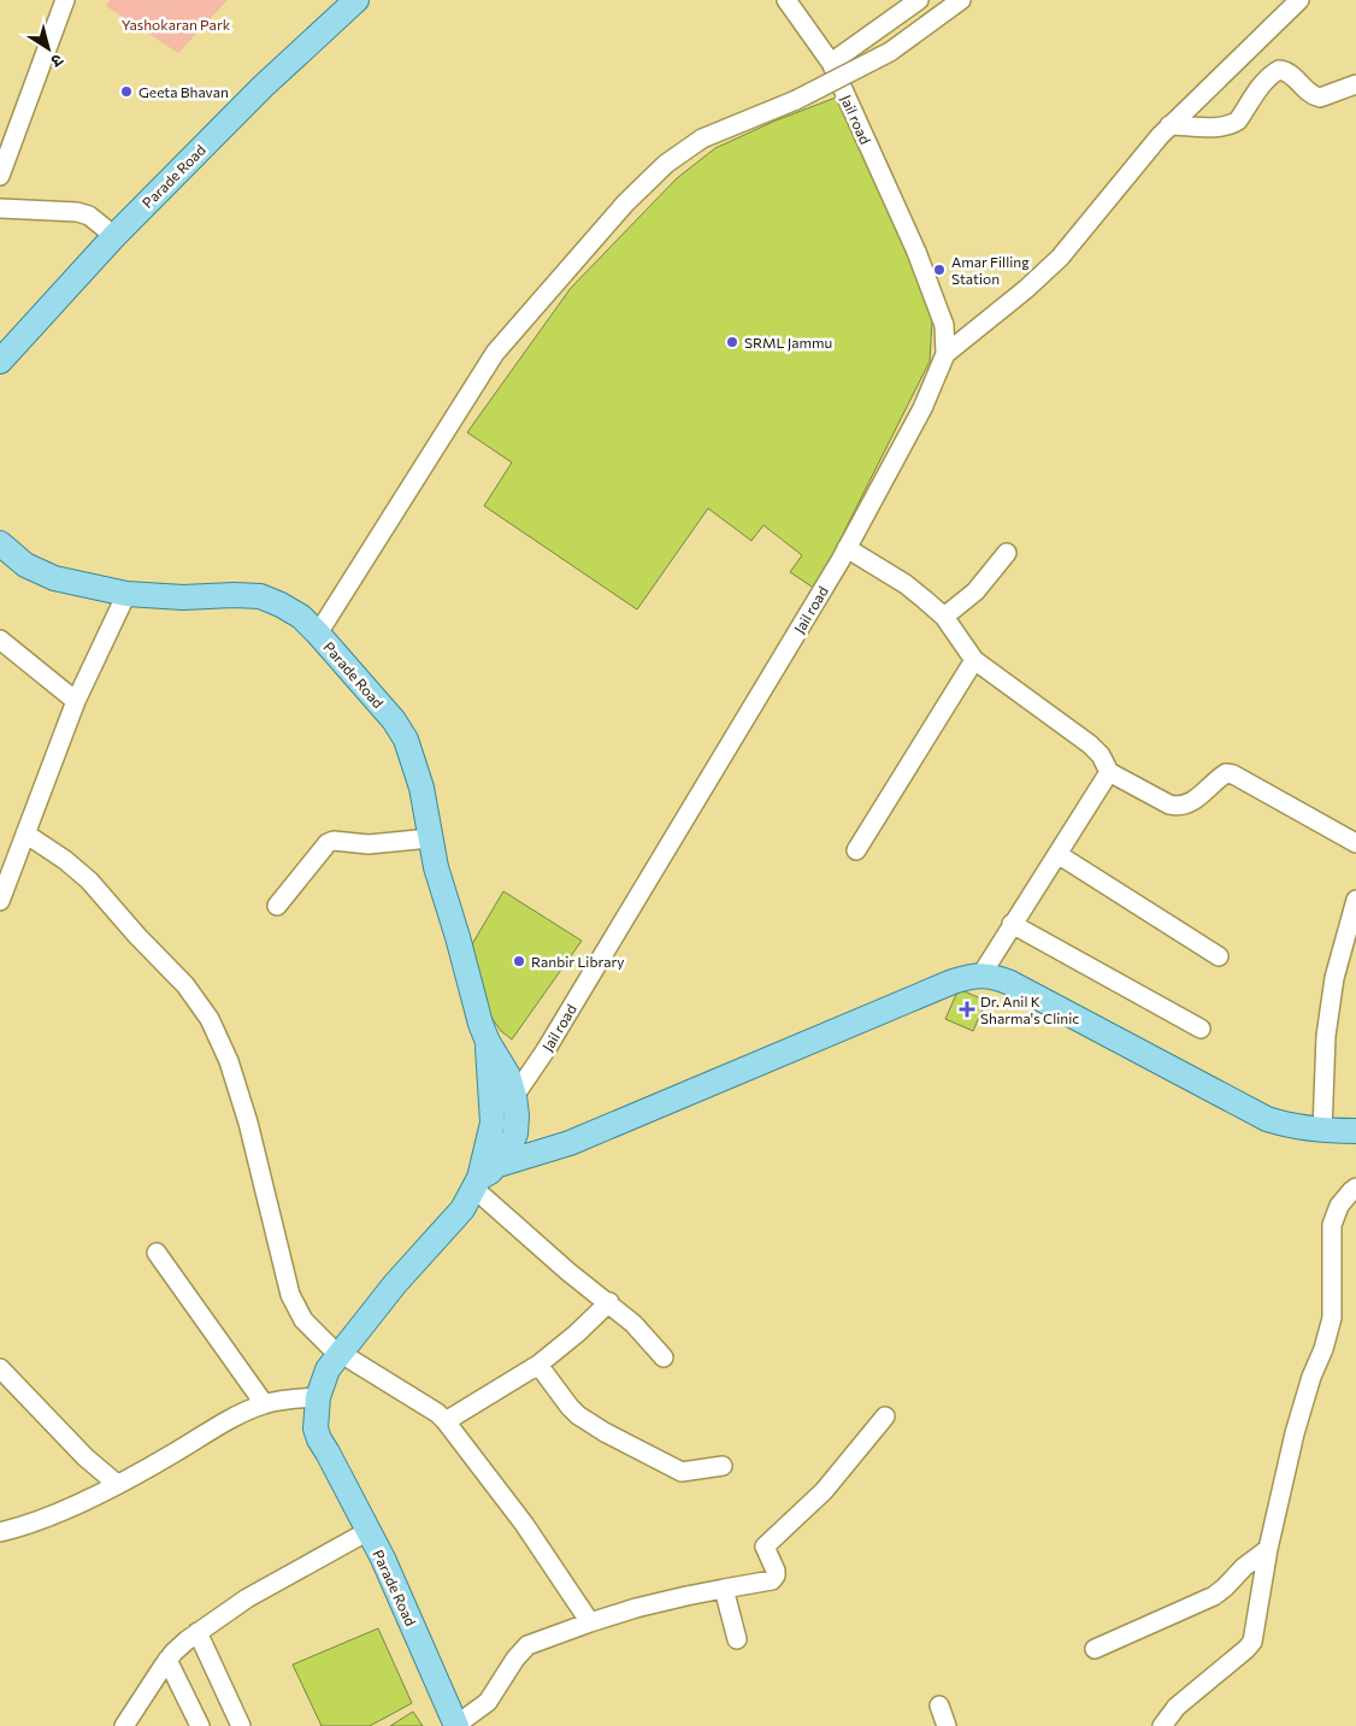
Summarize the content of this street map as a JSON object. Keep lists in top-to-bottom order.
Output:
{
  "streets": {
    "main road": ["Parade Road"],
    "street": ["Jail road"]
  },
  "crossings": [
    ["Jail road", "Parade Road"]
  ],
  "parks": ["Yashokaran Park"],
  "places": {
    "other": [
      "Geeta Bhavan",
      "Amar Filling Station",
      "SRML Jammu",
      "Ranbir Library"
    ],
    "health": ["Dr. Anil K Sharma's Clinic"]
  },
  "north": "bottom right"
}
